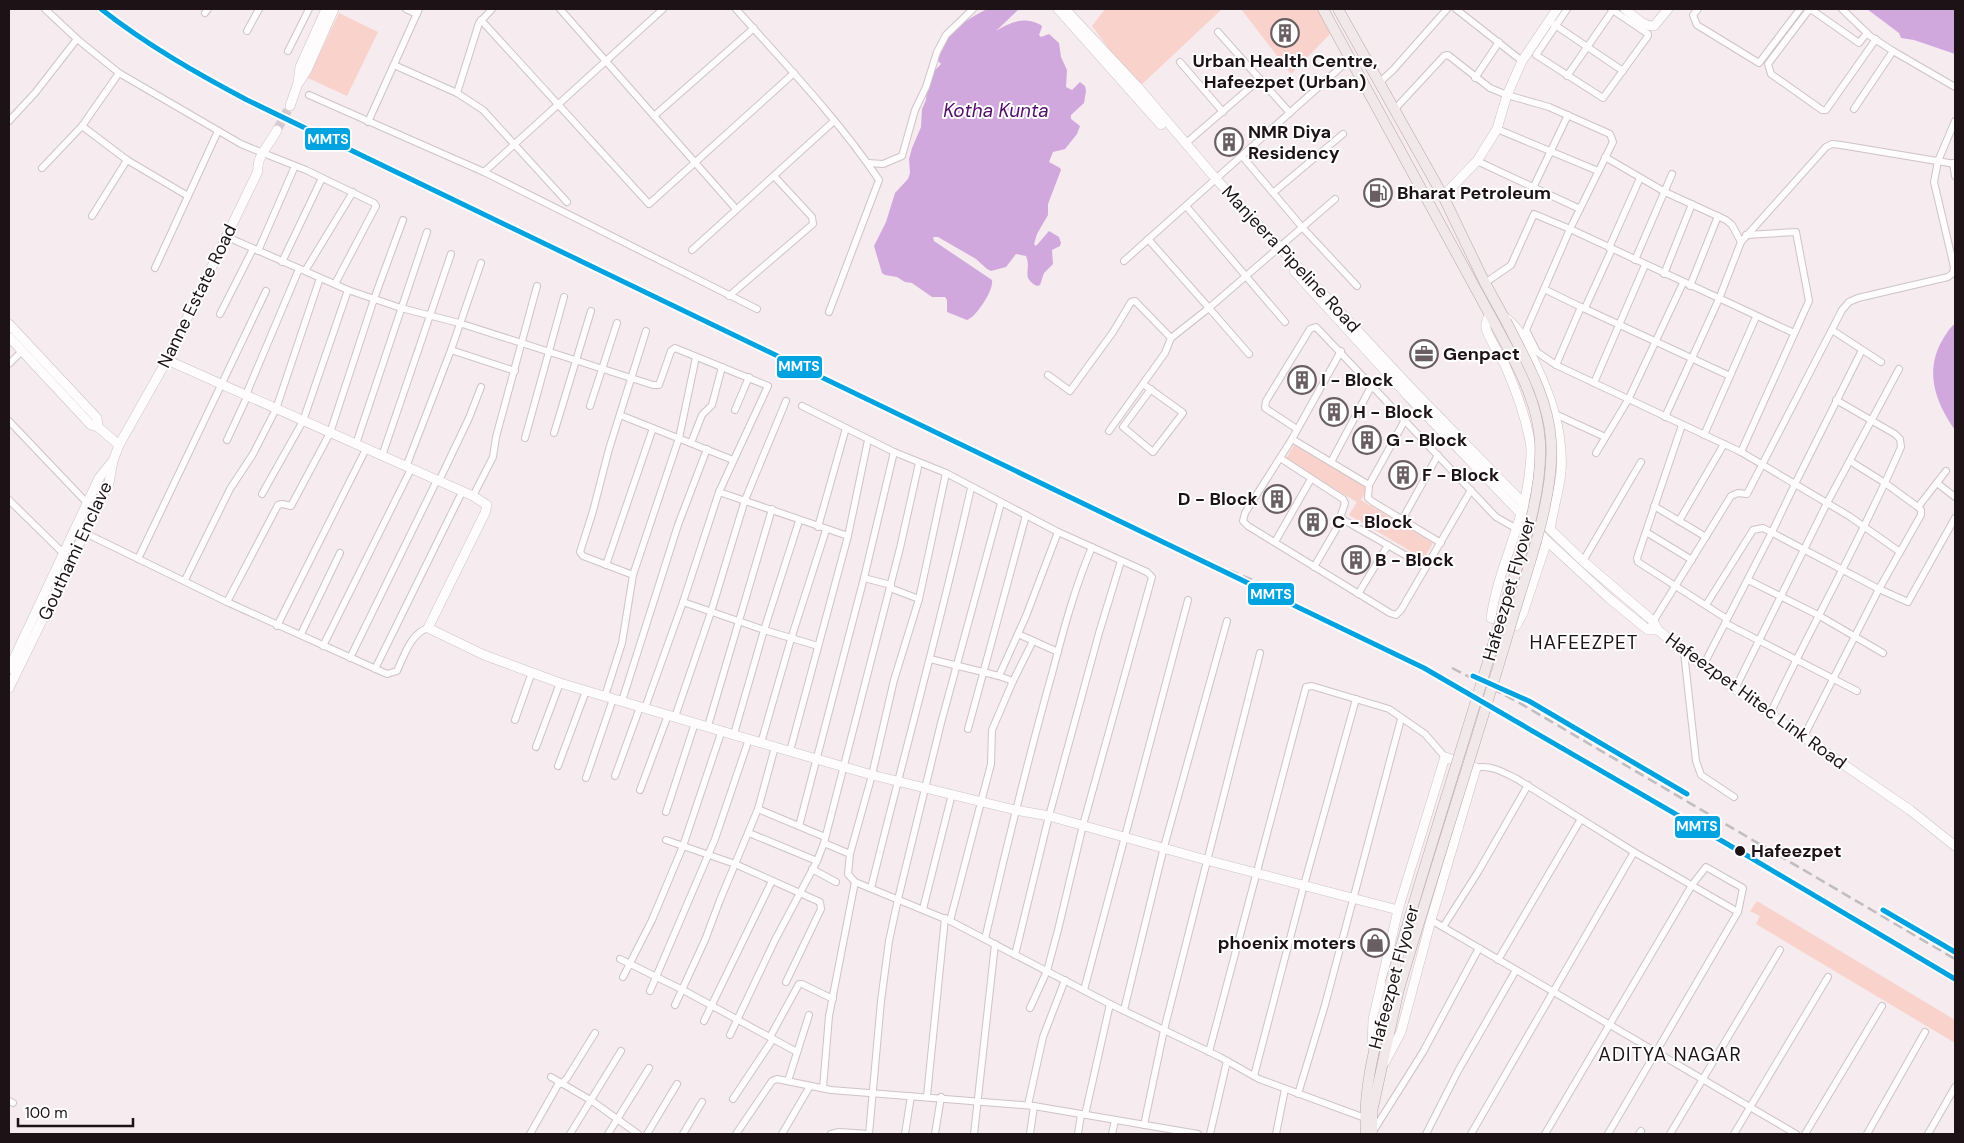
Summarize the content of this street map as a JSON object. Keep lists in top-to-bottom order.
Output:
{
  "streets": {
    "main road": ["Hafeezpet Flyover"],
    "street": [
      "Manjeera Pipeline Road",
      "Nanne Estate Road",
      "Gouthami Enclave",
      "Hafeezpet Hitec Link Road"
    ]
  },
  "crossings": [
    ["Manjeera Pipeline Road", "Hafeezpet Hitec Link Road"],
    ["Nanne Estate Road", "Gouthami Enclave"]
  ],
  "districts": ["HAFEEZPET", "ADITYA NAGAR"],
  "water": ["Kotha Kunta"],
  "places": {
    "building": [
      "Urban Health Centre, Hafeezpet (Urban)",
      "NMR Diya Residency",
      "I - Block",
      "H - Block",
      "G - Block",
      "F - Block",
      "D - Block",
      "C - Block",
      "B - Block"
    ],
    "fuel station": ["Bharat Petroleum"],
    "office": ["Genpact"],
    "other": ["Hafeezpet"],
    "shop": ["phoenix moters"]
  },
  "lines": ["transit line MMTS"],
  "scale_bar": "100 m"
}
